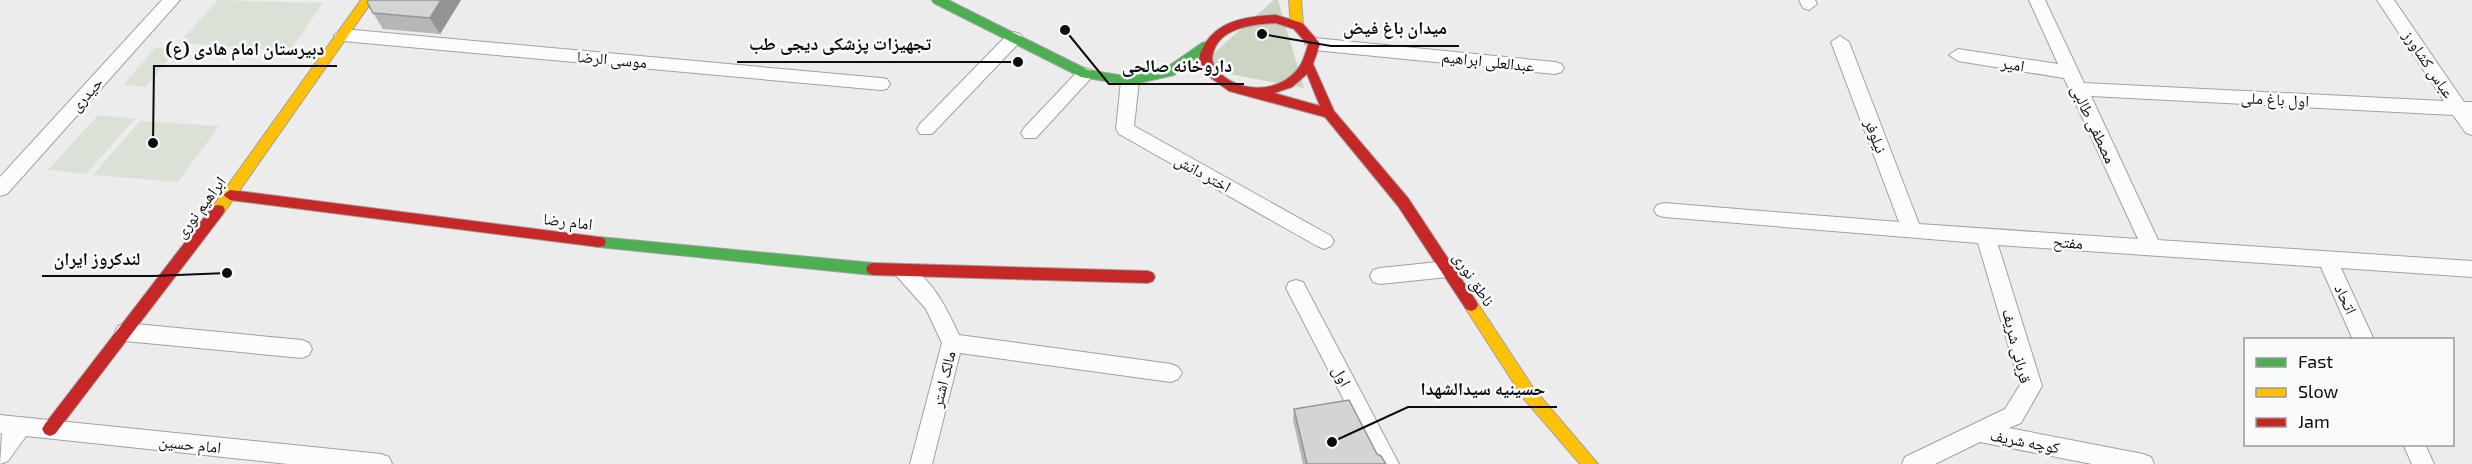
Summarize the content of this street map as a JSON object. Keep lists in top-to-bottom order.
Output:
{
  "streets": {
    "street": [
      "موسی الرضا",
      "عبدالعلی ابراهیم",
      "امیر",
      "عباس کشاورز",
      "حیدری",
      "اول باغ ملی",
      "مصطفی طالبی",
      "نیلوفر",
      "اختر دانش",
      "ابراهیم نوری",
      "امام رضا",
      "مفتح",
      "ناطق نوری",
      "اتحاد",
      "قربانی شریف",
      "اول",
      "مالک اشتر",
      "کوچه شریف",
      "امام حسین"
    ]
  },
  "crossings": [
    ["موسی الرضا", "ابراهیم نوری"],
    ["عبدالعلی ابراهیم", "ناطق نوری"],
    ["امیر", "مصطفی طالبی"],
    ["عباس کشاورز", "اول باغ ملی"],
    ["اول باغ ملی", "مصطفی طالبی"],
    ["مصطفی طالبی", "مفتح"],
    ["نیلوفر", "مفتح"],
    ["ابراهیم نوری", "امام رضا"],
    ["ابراهیم نوری", "امام حسین"],
    ["امام رضا", "مالک اشتر"],
    ["مفتح", "اتحاد"],
    ["مفتح", "قربانی شریف"],
    ["قربانی شریف", "کوچه شریف"]
  ],
  "places": [
    "داروخانه صالحی",
    "میدان باغ فیض",
    "تجهیزات پزشکی دیجی طب",
    "دبیرستان امام هادی (ع)",
    "لندکروز ایران",
    "حسینیه سیدالشهدا"
  ],
  "legend": ["Fast", "Slow", "Jam"]
}
